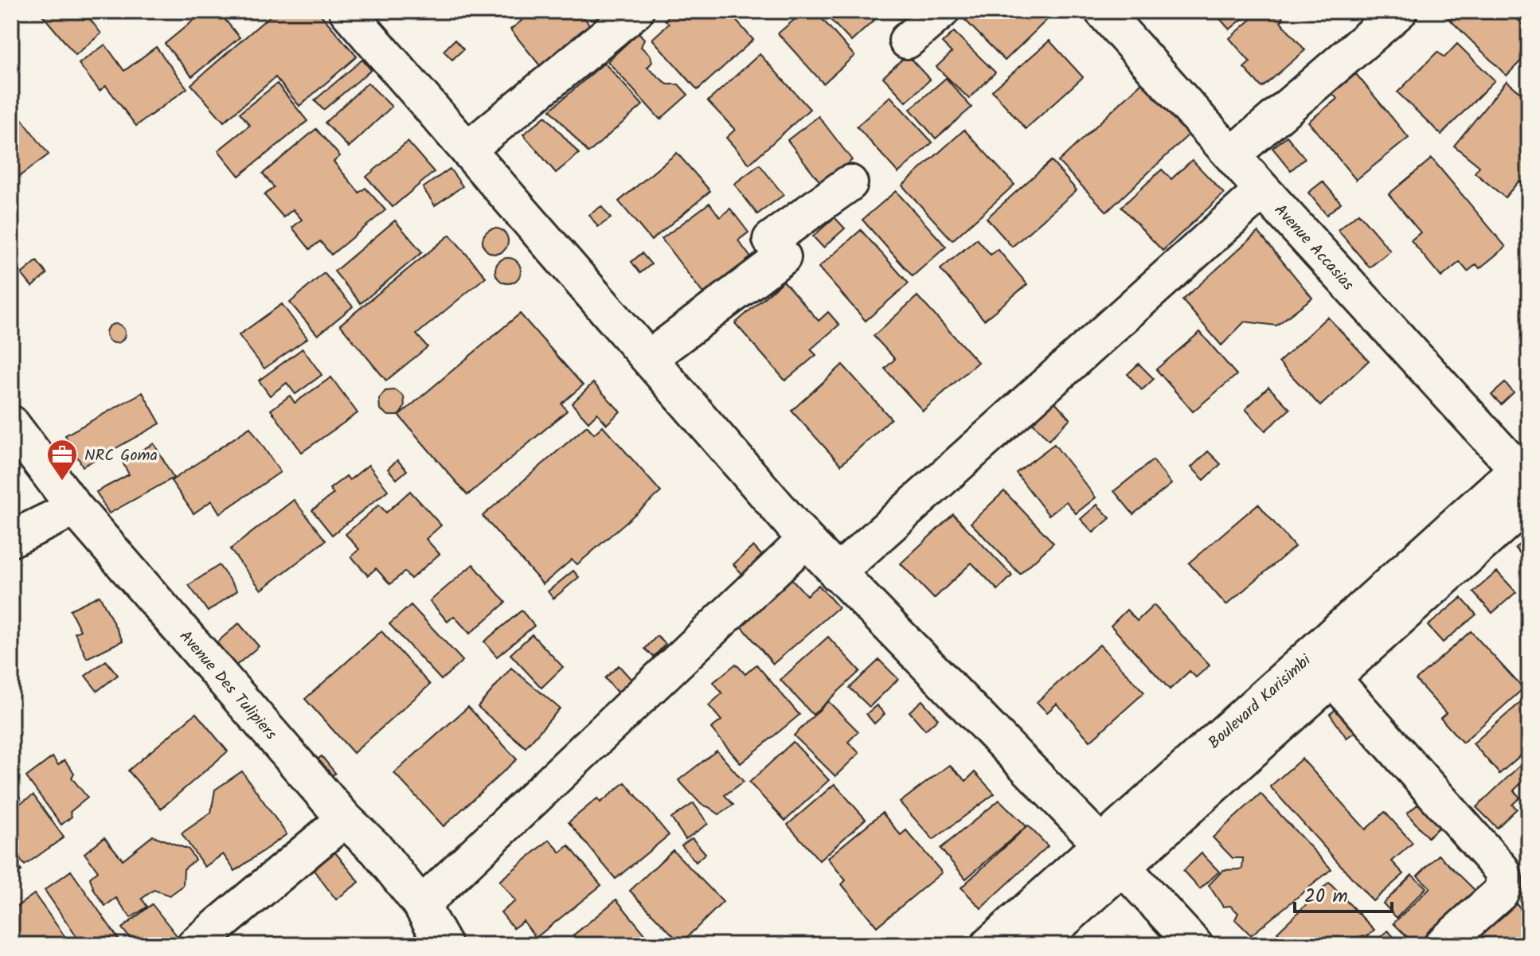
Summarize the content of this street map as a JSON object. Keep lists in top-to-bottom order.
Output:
{
  "streets": {
    "street": ["Avenue Accasias", "Avenue Des Tulipiers", "Boulevard Karisimbi"]
  },
  "crossings": [
    ["Avenue Accasias", "Boulevard Karisimbi"]
  ],
  "places": {
    "office": ["NRC Goma"]
  },
  "scale_bar": "20 m"
}
